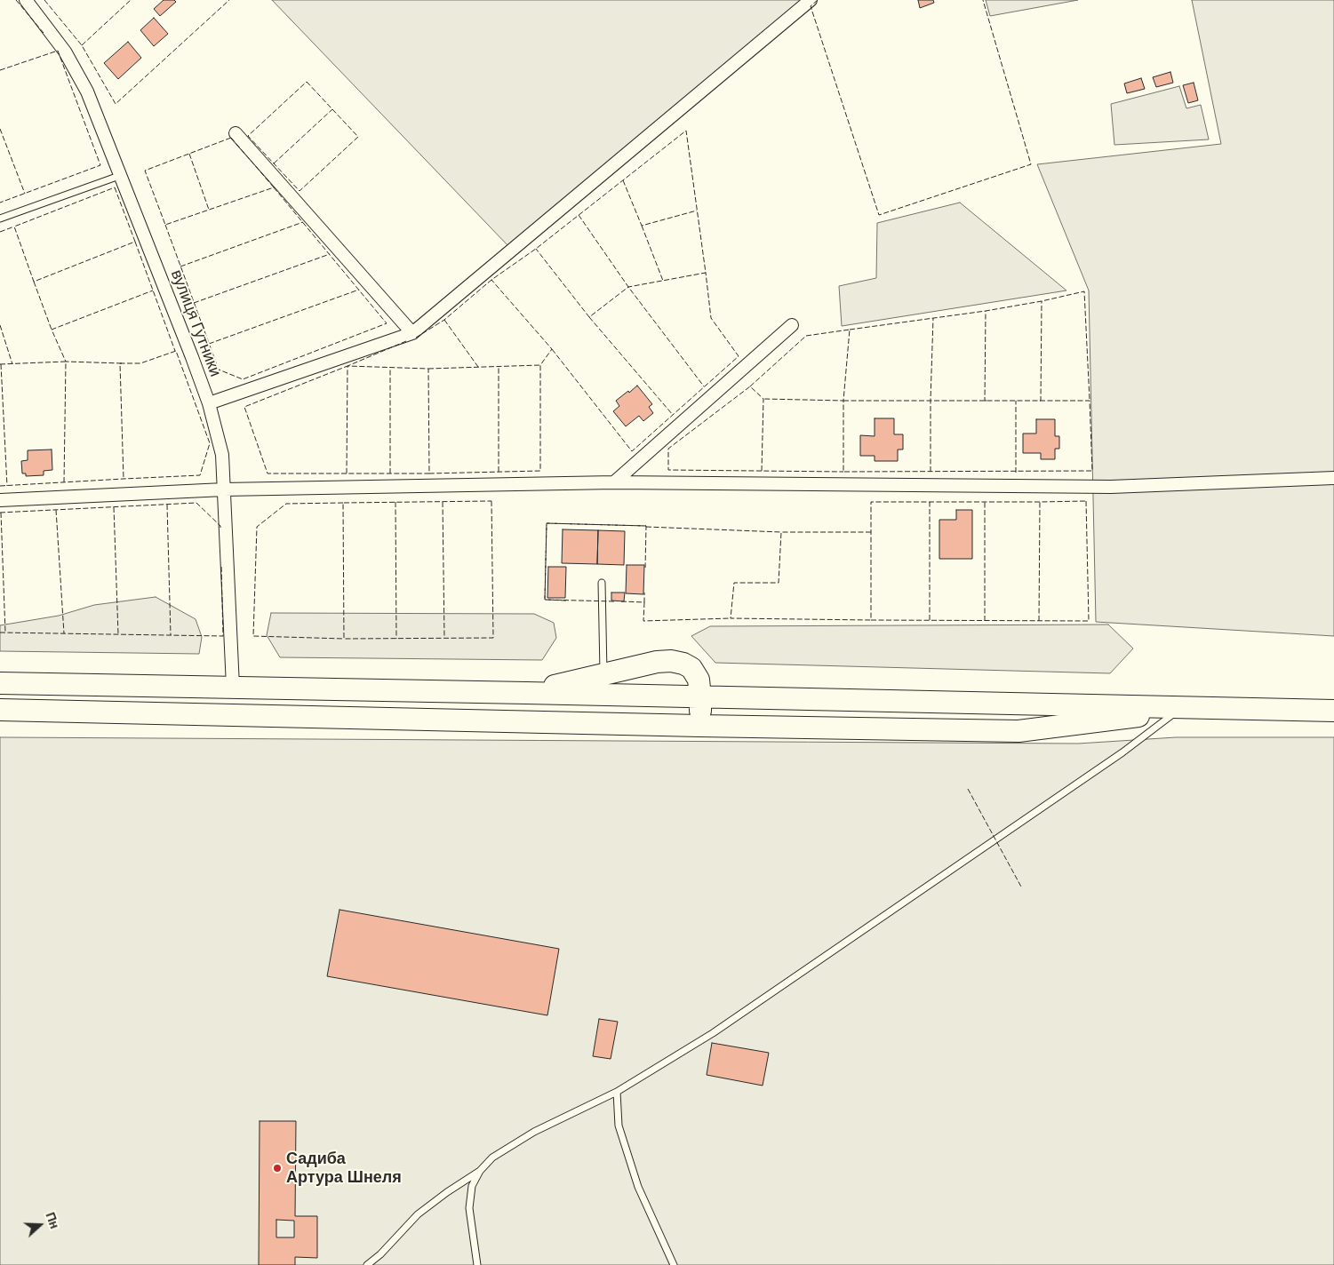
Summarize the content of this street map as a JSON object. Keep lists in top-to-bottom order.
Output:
{
  "streets": {
    "street": ["вулиця Гутники"]
  },
  "places": ["Садиба Артура Шнеля"],
  "north": "right"
}
